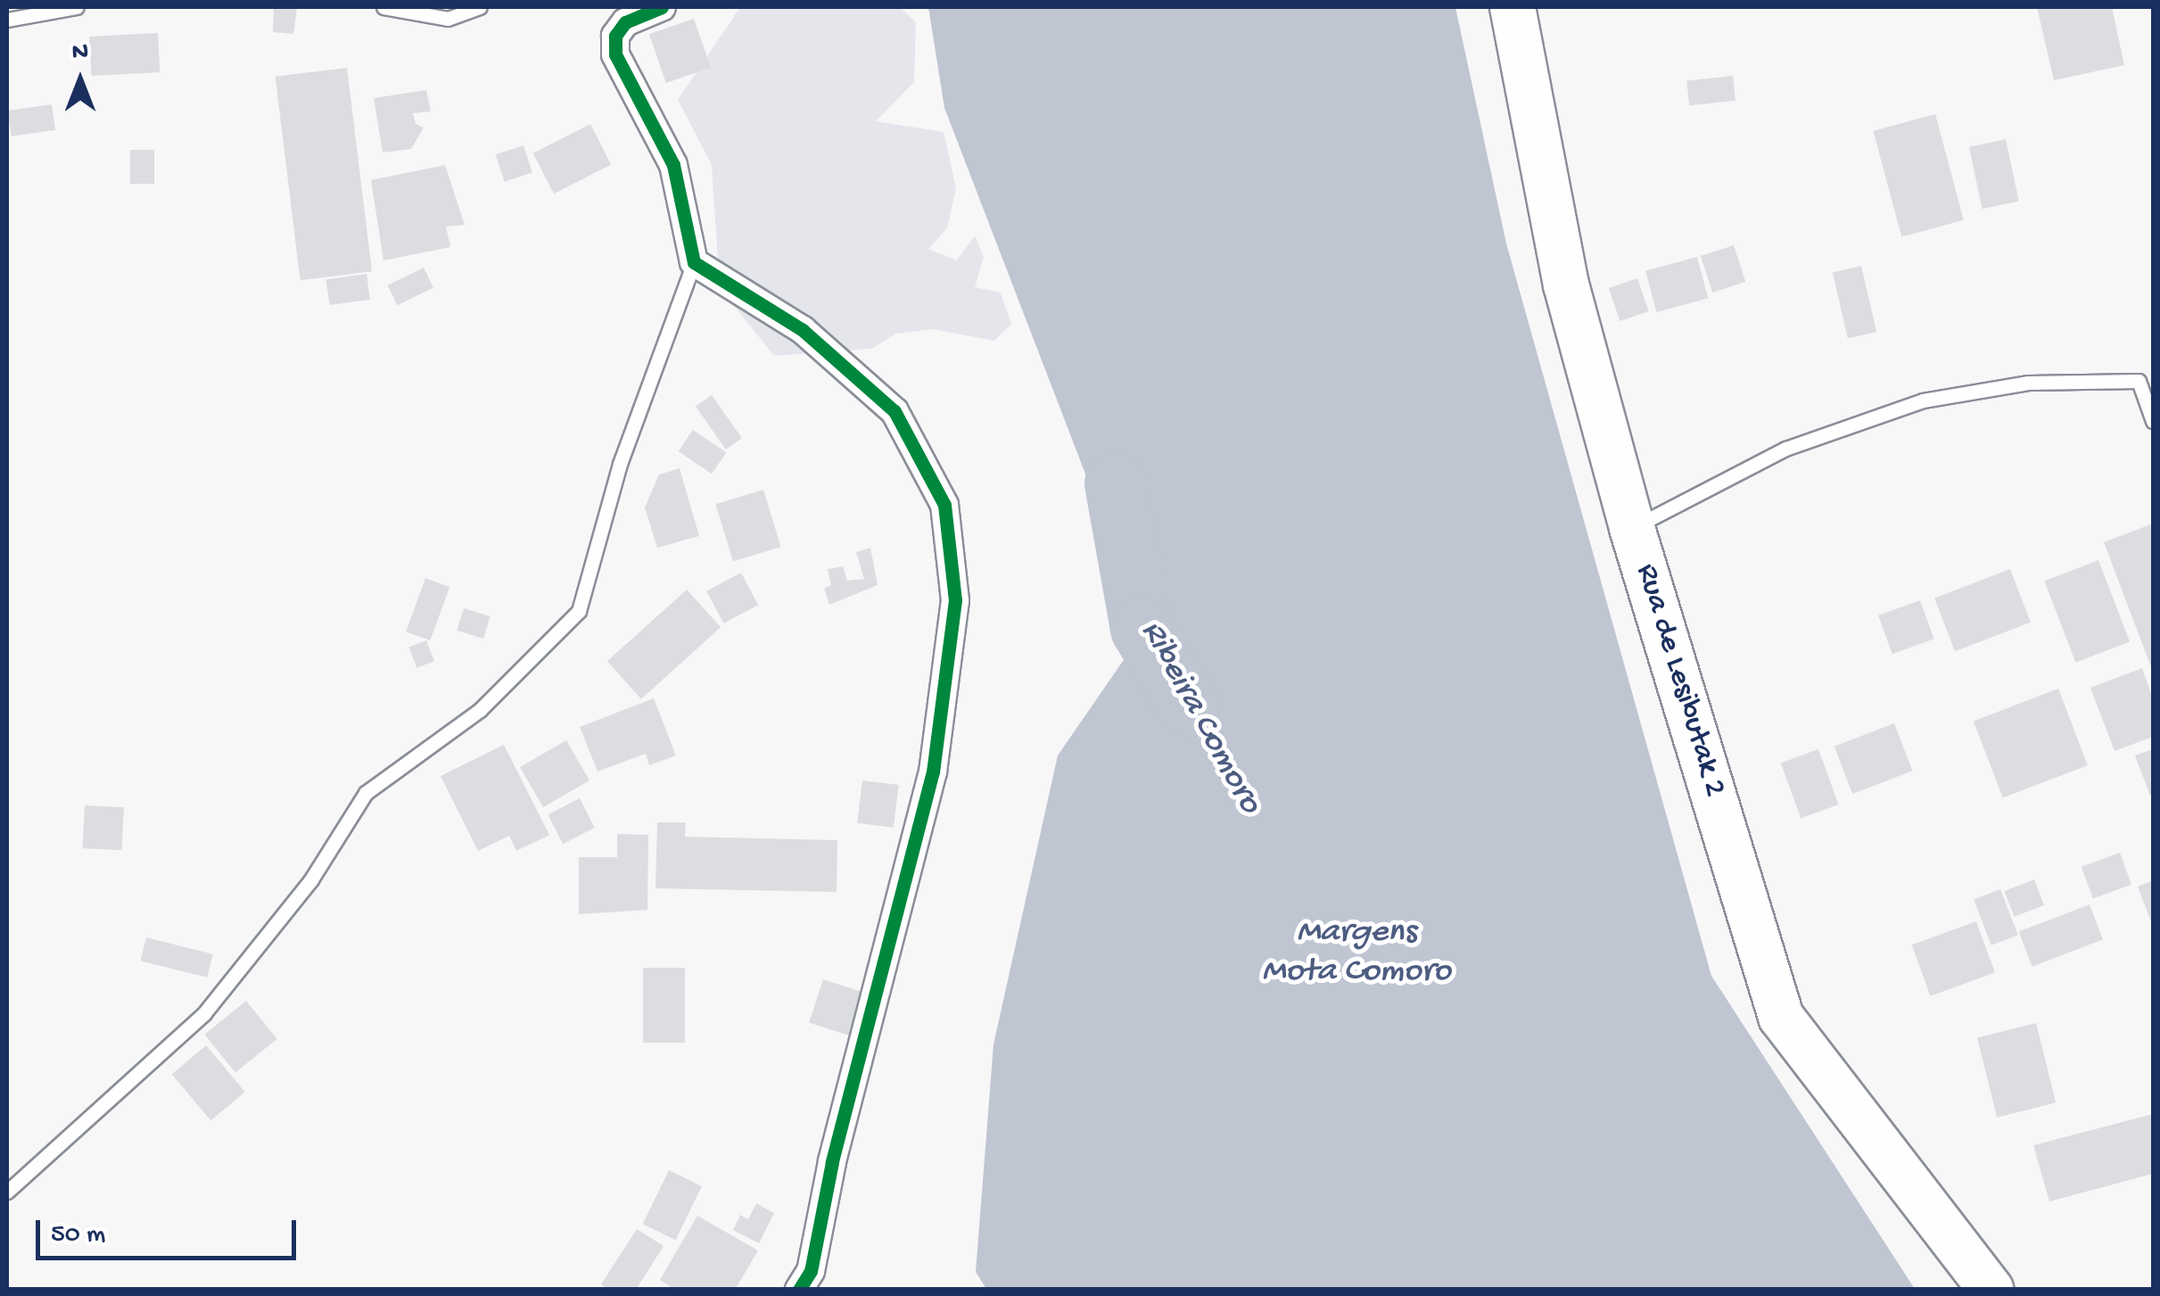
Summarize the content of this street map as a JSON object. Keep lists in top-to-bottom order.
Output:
{
  "streets": {
    "main road": ["Rua de Lesibutak 2"]
  },
  "water": ["Ribeira Comoro", "Margens Mota Comoro"],
  "scale_bar": "50 m",
  "north": "top"
}
